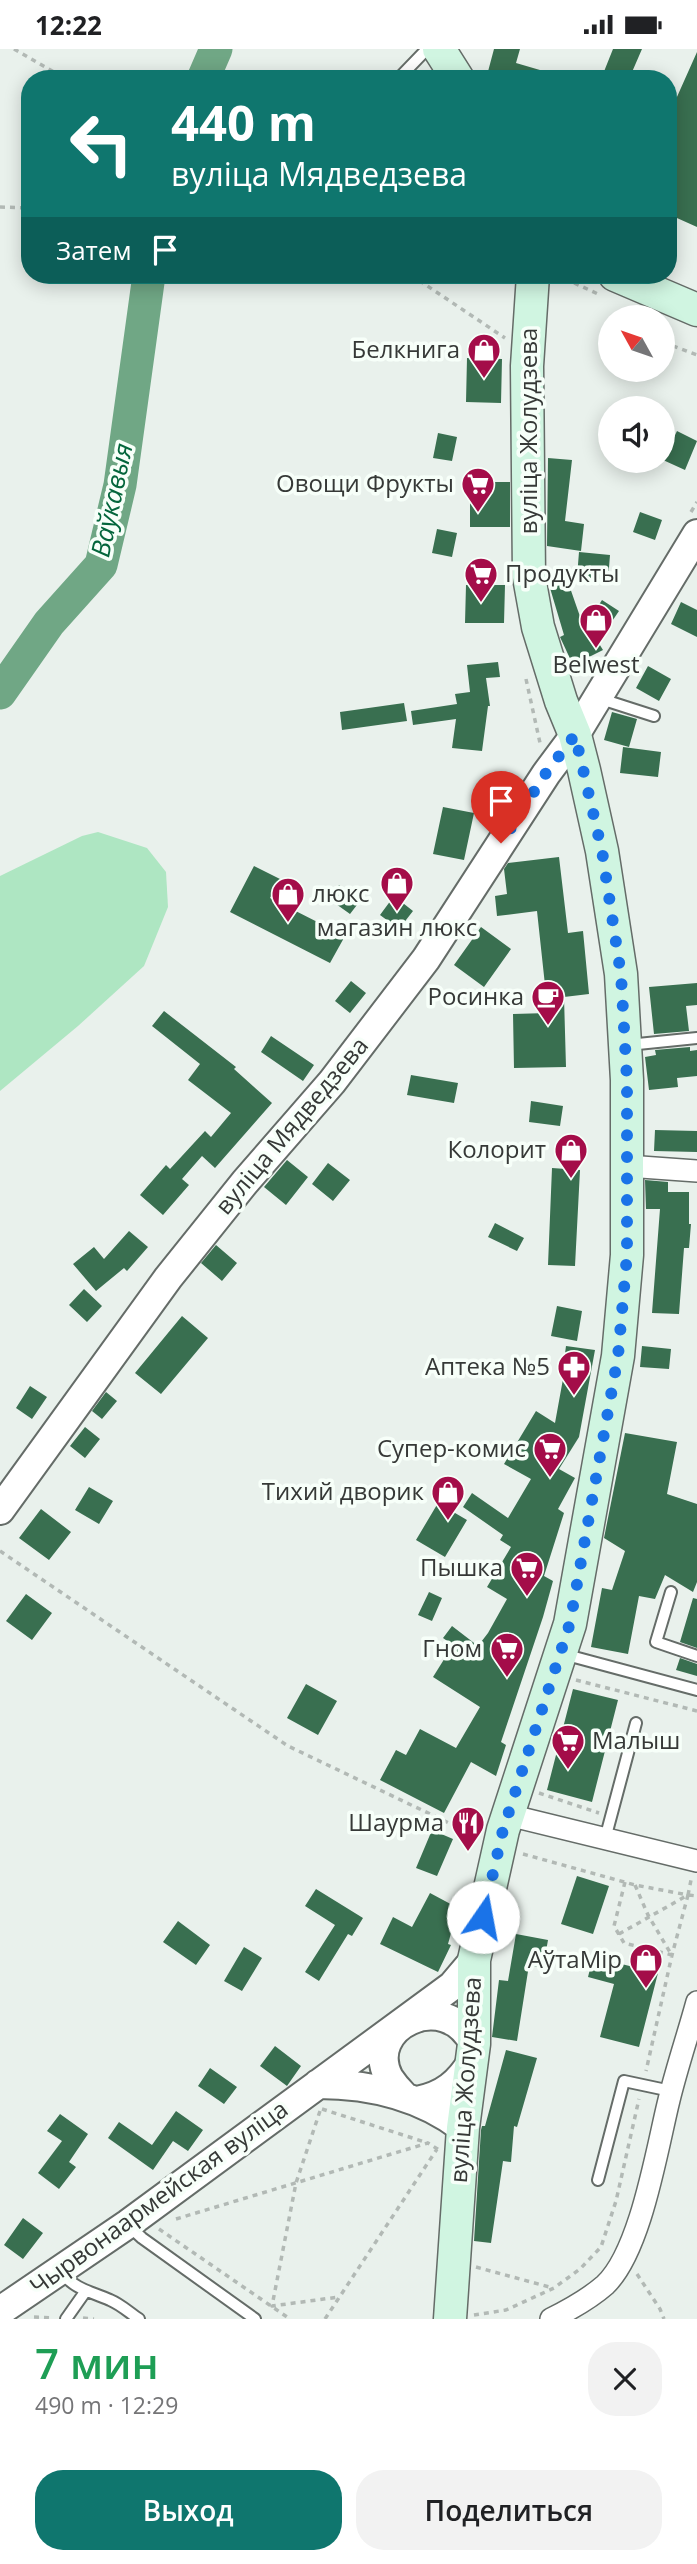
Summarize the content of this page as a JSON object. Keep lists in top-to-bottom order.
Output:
{
  "streets": {
    "main road": ["вуліца Жолудзева"],
    "street": ["вуліца Мядведзева", "Чырвонаармейская вуліца"]
  },
  "crossings": [
    ["вуліца Жолудзева", "вуліца Мядведзева"],
    ["вуліца Жолудзева", "Чырвонаармейская вуліца"]
  ],
  "water": ["Ваўкавыя"],
  "places": {
    "shop": [
      "Белкнига",
      "Belwest",
      "магазин люкс",
      "люкс",
      "Колорит",
      "Тихий дворик",
      "АўтаМір"
    ],
    "supermarket": [
      "Овощи Фрукты",
      "Продукты",
      "Супер-комис",
      "Пышка",
      "Гном",
      "Малыш"
    ],
    "cafe": ["Росинка"],
    "pharmacy": ["Аптека №5"],
    "restaurant": ["Шаурма"]
  },
  "north": "top left",
  "page": {
    "status": "12:22",
    "turn": ["440 m", "вуліца Мядведзева"],
    "then": "Затем",
    "heading": ["7 мин", "490 m · 12:29"],
    "buttons": ["Выход", "Поделиться"]
  }
}
